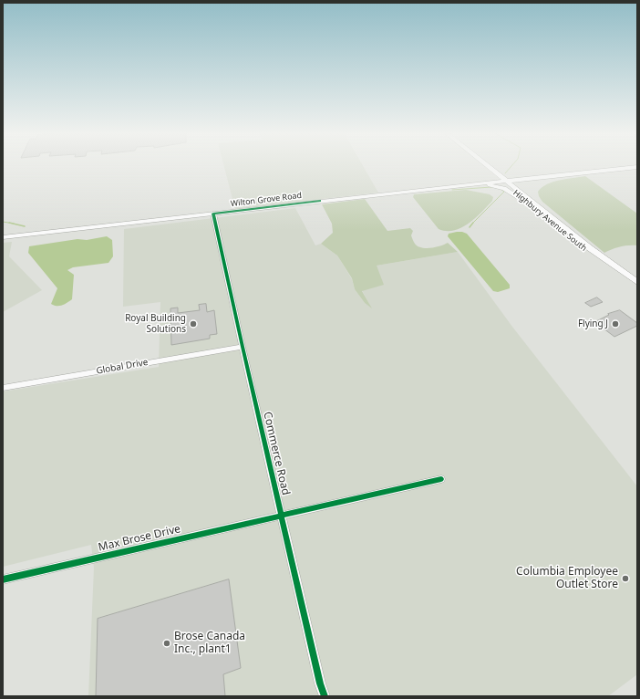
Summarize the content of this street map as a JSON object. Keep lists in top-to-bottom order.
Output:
{
  "streets": {
    "main road": ["Wilton Grove Road", "Highbury Avenue South"],
    "street": ["Global Drive", "Commerce Road", "Max Brose Drive"]
  },
  "crossings": [
    ["Wilton Grove Road", "Highbury Avenue South"],
    ["Wilton Grove Road", "Commerce Road"],
    ["Global Drive", "Commerce Road"],
    ["Commerce Road", "Max Brose Drive"]
  ],
  "places": [
    "Royal Building Solutions",
    "Flying J",
    "Columbia Employee Outlet Store",
    "Brose Canada Inc., plant1"
  ]
}
